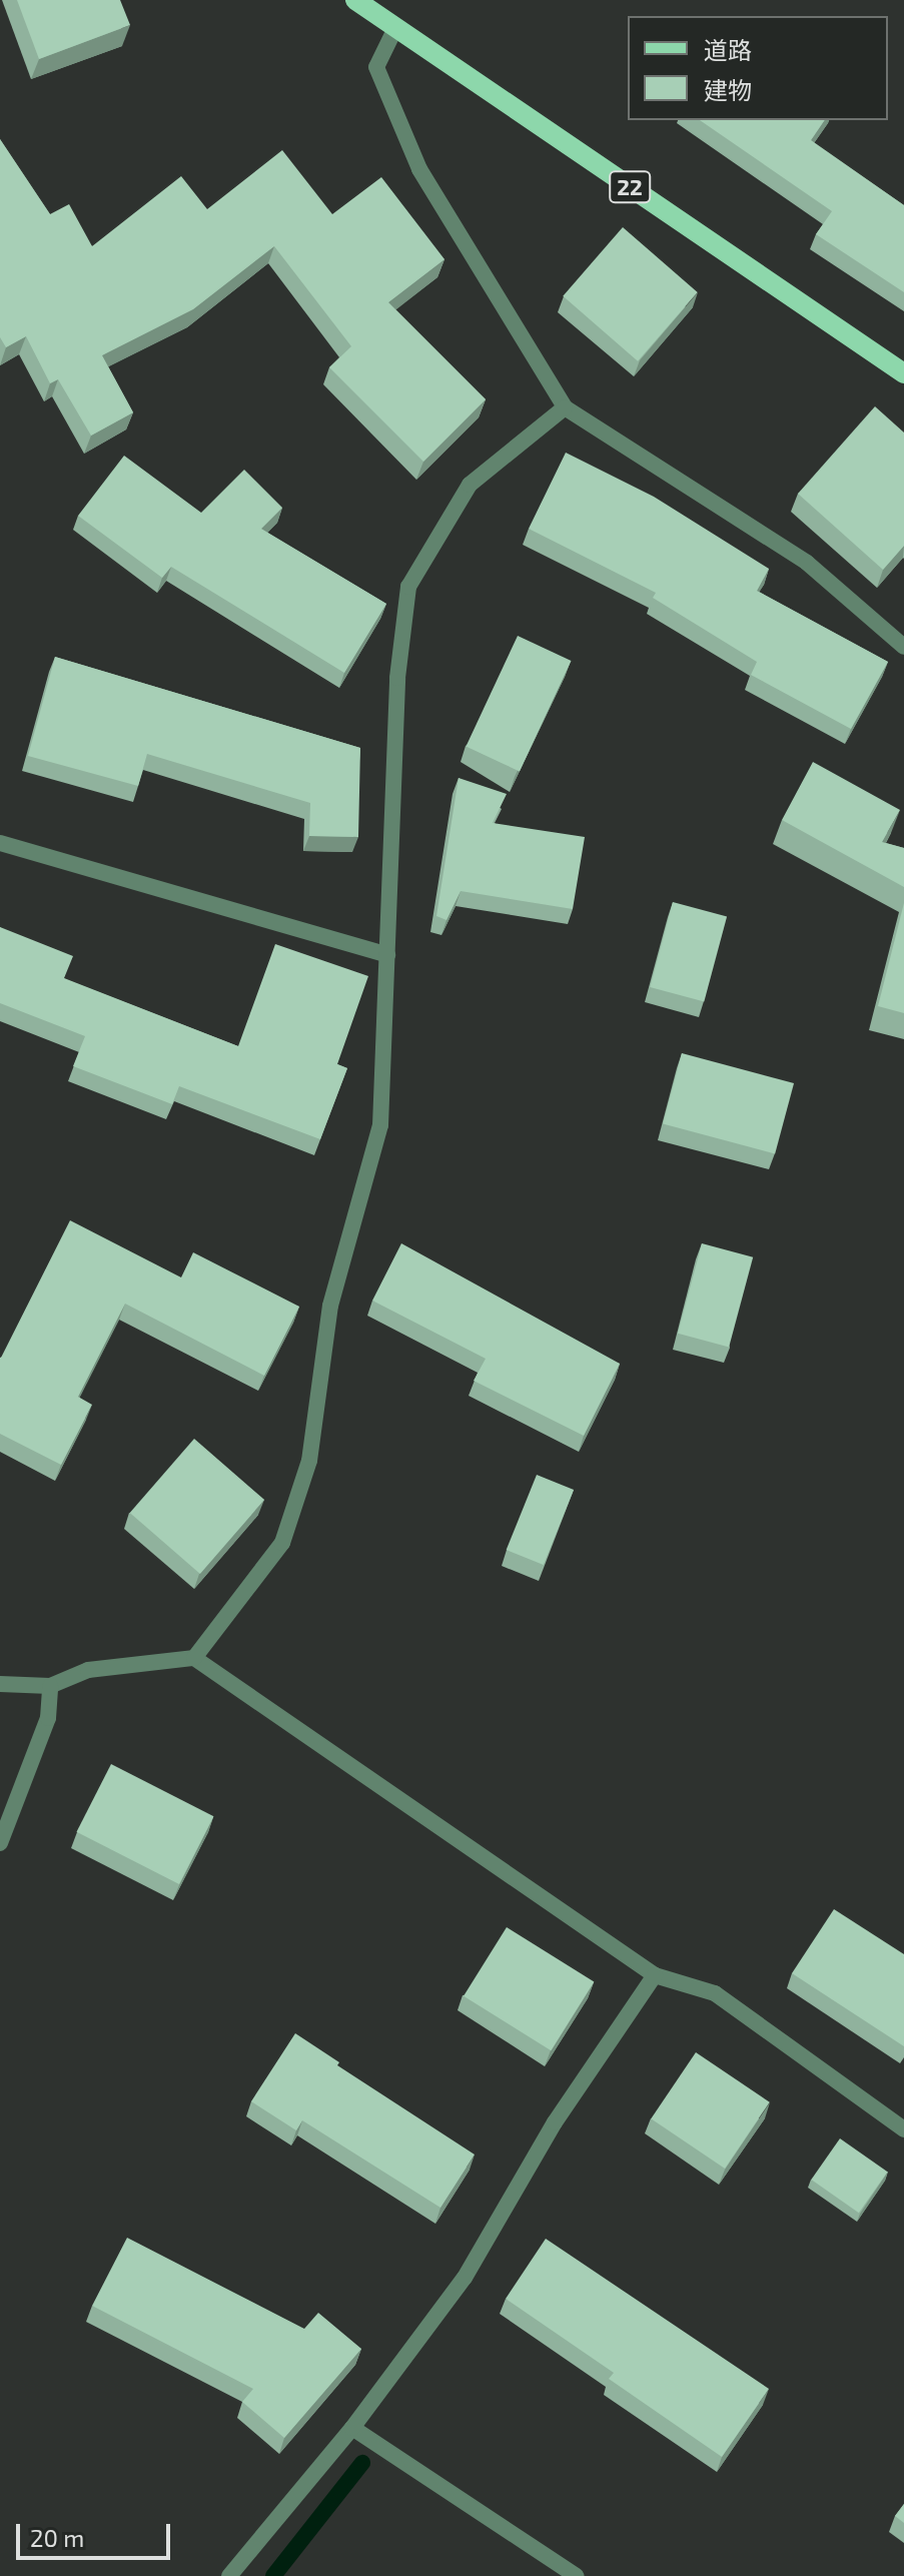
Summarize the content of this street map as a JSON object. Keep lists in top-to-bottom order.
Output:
{
  "streets": {
    "main road": ["22"]
  },
  "legend": ["道路", "建物"],
  "scale_bar": "20 m"
}
